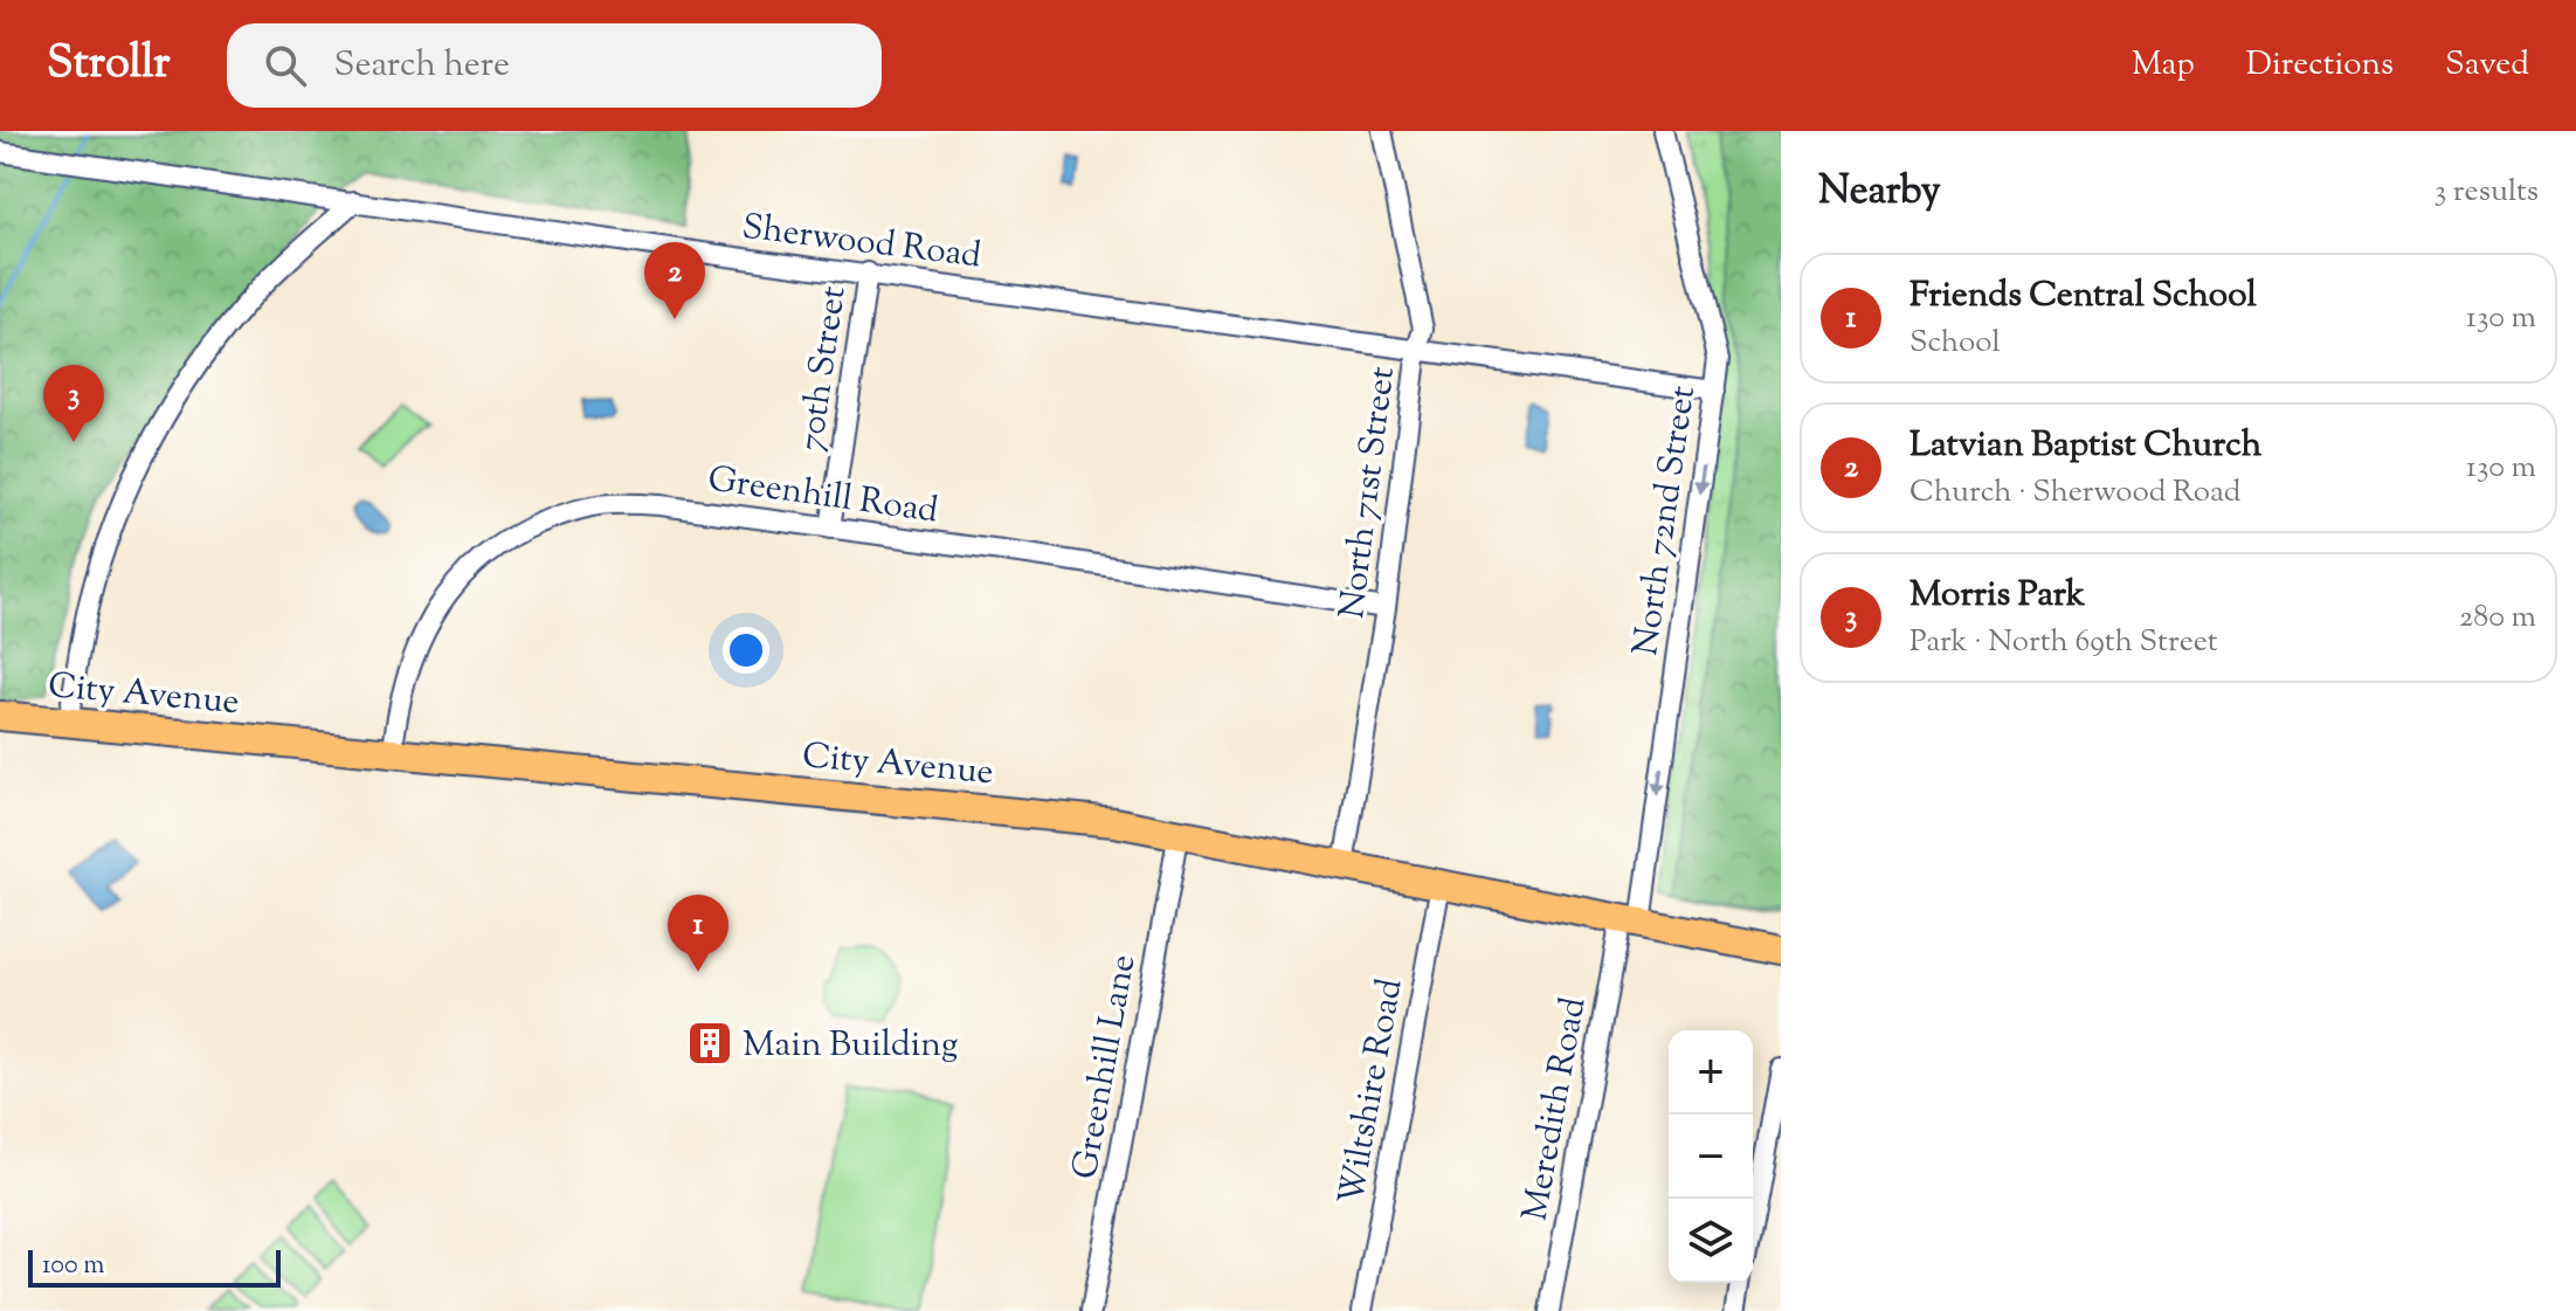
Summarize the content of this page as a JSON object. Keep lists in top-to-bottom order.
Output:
{
  "streets": {
    "highway": ["City Avenue"],
    "street": [
      "Sherwood Road",
      "70th Street",
      "North 71st Street",
      "Greenhill Road",
      "North 72nd Street",
      "Greenhill Lane",
      "Wiltshire Road",
      "Meredith Road"
    ]
  },
  "crossings": [
    ["Sherwood Road", "70th Street"],
    ["Sherwood Road", "North 71st Street"],
    ["Sherwood Road", "North 72nd Street"],
    ["70th Street", "Greenhill Road"],
    ["North 71st Street", "Greenhill Road"],
    ["North 71st Street", "City Avenue"],
    ["Greenhill Road", "City Avenue"],
    ["North 72nd Street", "City Avenue"],
    ["North 72nd Street", "Meredith Road"],
    ["City Avenue", "Greenhill Lane"],
    ["City Avenue", "Wiltshire Road"],
    ["City Avenue", "Meredith Road"]
  ],
  "one_way": ["North 72nd Street"],
  "places": {
    "building": ["Main Building"]
  },
  "scale_bar": "100 m",
  "page": {
    "header": "Strollr",
    "search": "Search here",
    "nav": ["Map", "Directions", "Saved"],
    "heading": ["Nearby", "3 results"],
    "pins": ["2", "3", "1"],
    "list": [
      {
        "mark": "1",
        "name": "Friends Central School",
        "note": "School",
        "value": "130 m"
      },
      {
        "mark": "2",
        "name": "Latvian Baptist Church",
        "note": "Church · Sherwood Road",
        "value": "130 m"
      },
      {
        "mark": "3",
        "name": "Morris Park",
        "note": "Park · North 69th Street",
        "value": "280 m"
      }
    ],
    "map_buttons": ["+", "−"],
    "scale": "100 m"
  }
}
